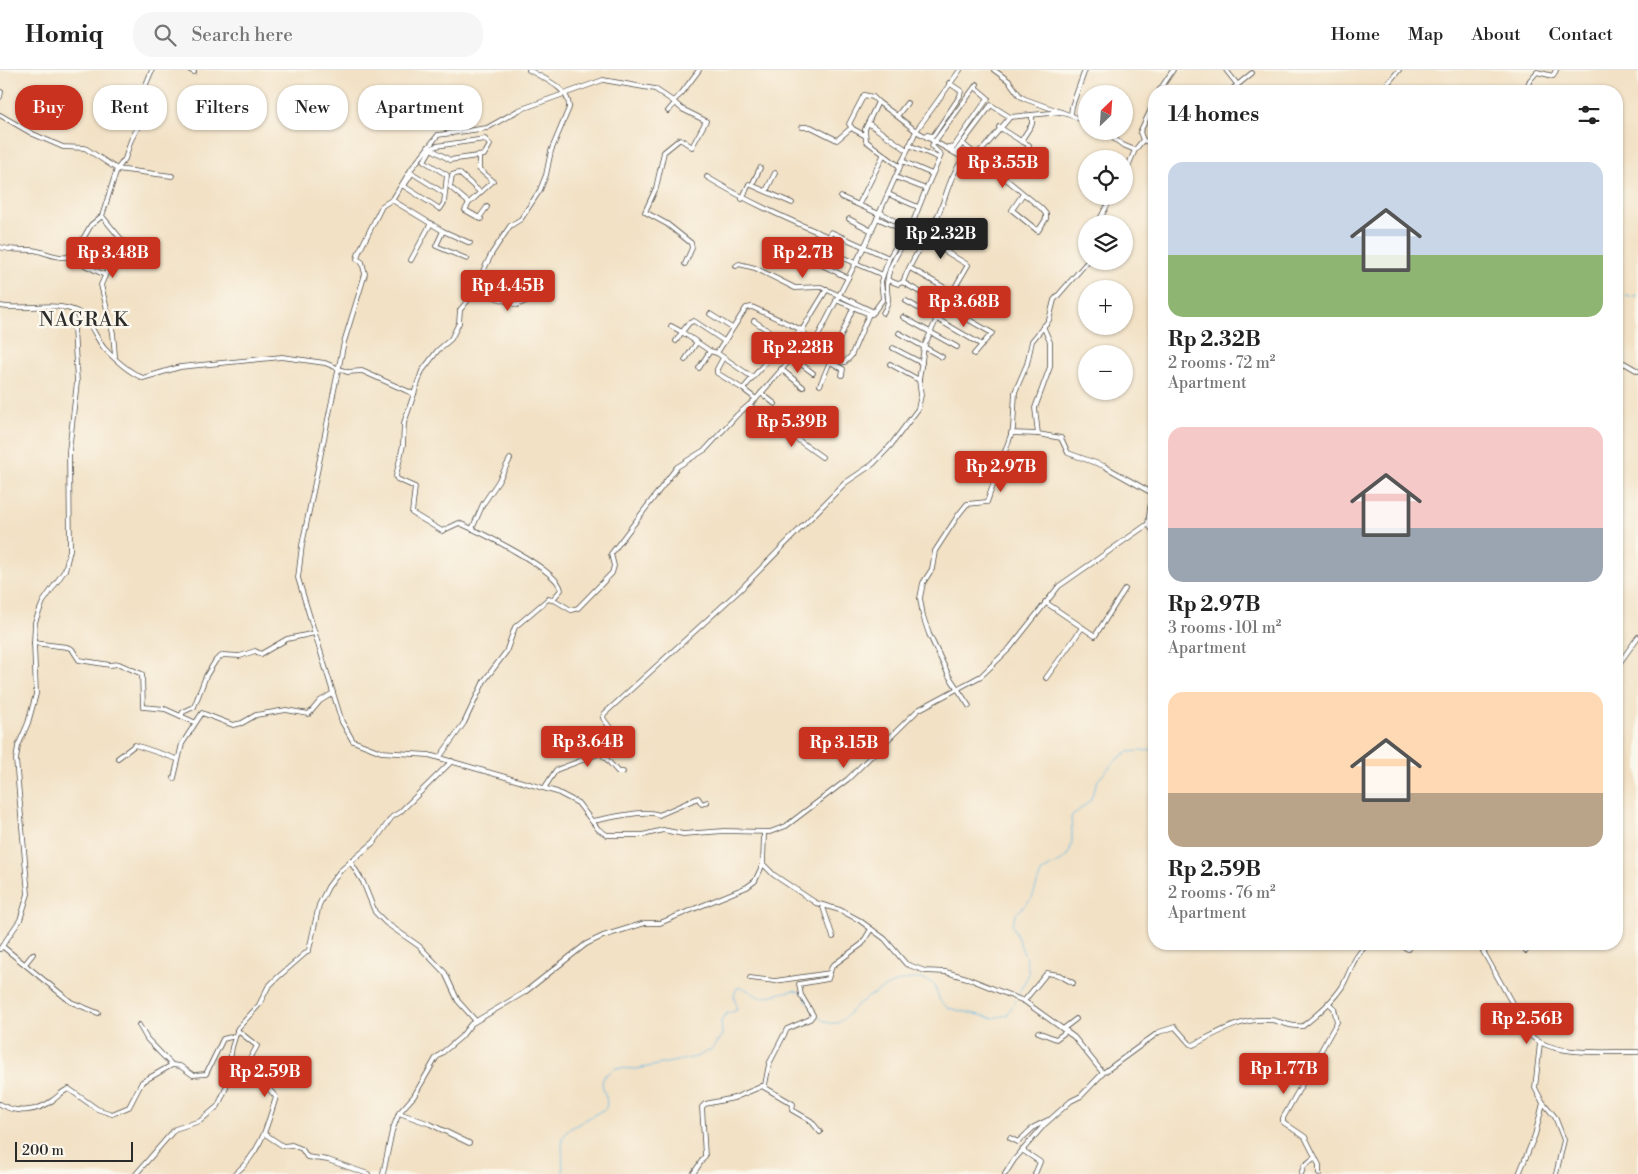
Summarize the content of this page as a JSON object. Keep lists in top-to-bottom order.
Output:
{
  "districts": ["NAGRAK"],
  "scale_bar": "200 m",
  "north": "top right",
  "page": {
    "header": "Homiq",
    "search": "Search here",
    "nav": [
      "Home",
      "Map",
      "About",
      "Contact"
    ],
    "map_buttons": ["+", "−"],
    "chip": [
      "Buy",
      "Rent",
      "Filters",
      "New",
      "Apartment"
    ],
    "heading": "14 homes",
    "list": [
      {
        "name": "Rp 2.32B",
        "note": "2 rooms · 72 m² · Apartment"
      },
      {
        "name": "Rp 2.97B",
        "note": "3 rooms · 101 m² · Apartment"
      },
      {
        "name": "Rp 2.59B",
        "note": "2 rooms · 76 m² · Apartment"
      }
    ],
    "price": [
      "Rp 3.55B",
      "Rp 2.32B",
      "Rp 3.48B",
      "Rp 2.7B",
      "Rp 4.45B",
      "Rp 3.68B",
      "Rp 2.28B",
      "Rp 5.39B",
      "Rp 2.97B",
      "Rp 3.64B",
      "Rp 3.15B",
      "Rp 2.56B",
      "Rp 1.77B",
      "Rp 2.59B"
    ],
    "scale": "200 m"
  }
}
